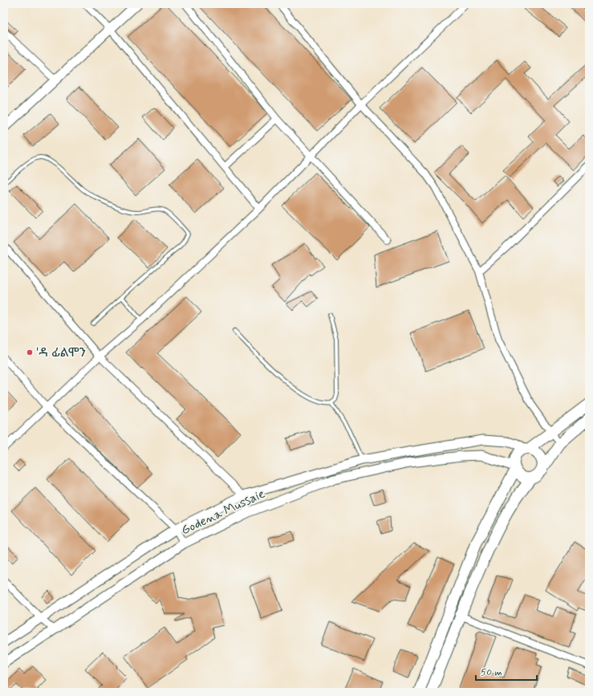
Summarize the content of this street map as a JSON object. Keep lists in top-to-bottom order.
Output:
{
  "streets": {
    "street": ["Godena Mussaie"]
  },
  "places": ["'ዳ ፊልሞን"],
  "scale_bar": "50 m"
}
